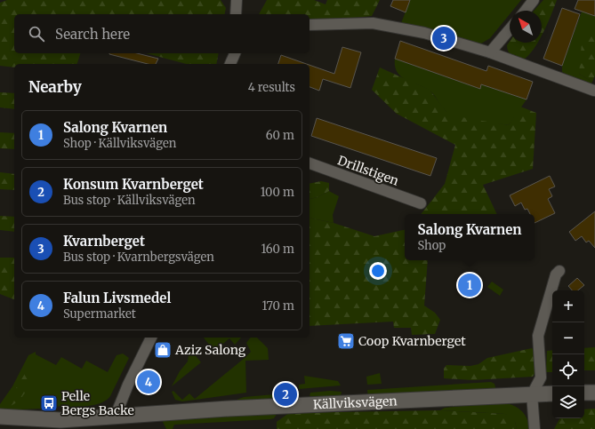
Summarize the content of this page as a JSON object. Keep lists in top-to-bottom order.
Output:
{
  "streets": {
    "street": ["Drillstigen", "Källviksvägen"]
  },
  "places": {
    "supermarket": ["Coop Kvarnberget"],
    "shop": ["Aziz Salong"],
    "bus stop": ["Pelle Bergs Backe"]
  },
  "north": "top left",
  "page": {
    "search": "Search here",
    "pins": [
      "3",
      "1",
      "4",
      "2"
    ],
    "heading": ["Nearby", "4 results"],
    "list": [
      {
        "mark": "1",
        "name": "Salong Kvarnen",
        "note": "Shop · Källviksvägen",
        "value": "60 m"
      },
      {
        "mark": "2",
        "name": "Konsum Kvarnberget",
        "note": "Bus stop · Källviksvägen",
        "value": "100 m"
      },
      {
        "mark": "3",
        "name": "Kvarnberget",
        "note": "Bus stop · Kvarnbergsvägen",
        "value": "160 m"
      },
      {
        "mark": "4",
        "name": "Falun Livsmedel",
        "note": "Supermarket",
        "value": "170 m"
      }
    ],
    "popup": ["Salong Kvarnen", "Shop"],
    "map_buttons": ["+", "−"]
  }
}
